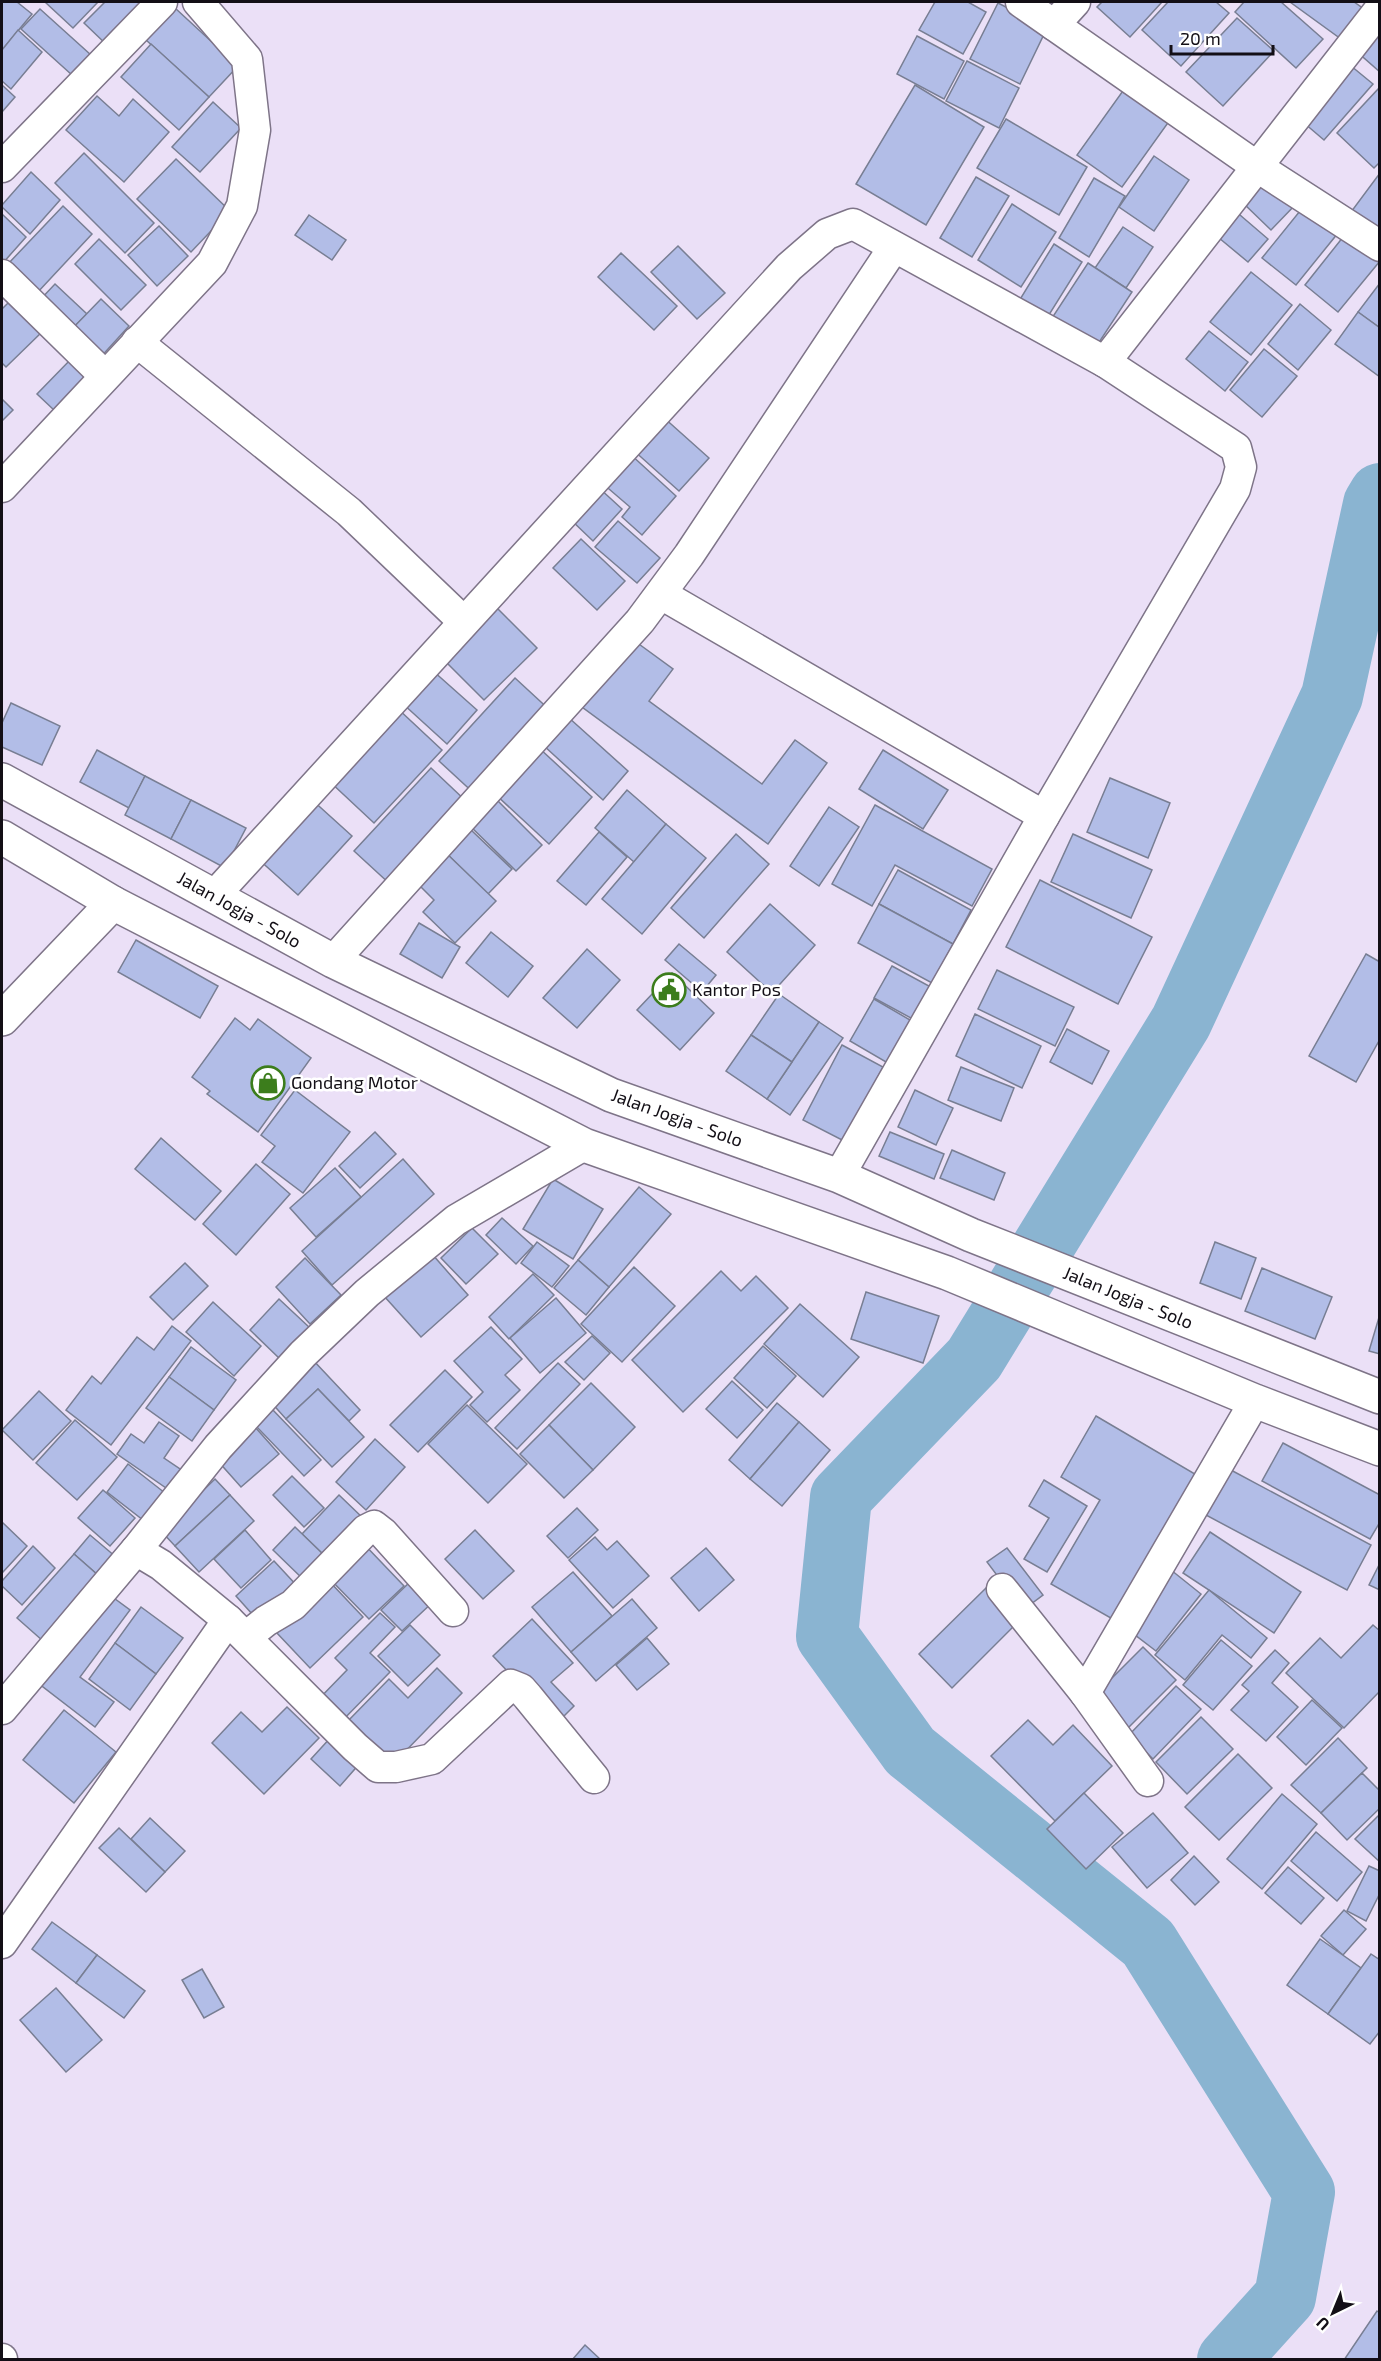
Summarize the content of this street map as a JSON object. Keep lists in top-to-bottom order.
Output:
{
  "streets": {
    "main road": ["Jalan Jogja - Solo"]
  },
  "places": {
    "public building": ["Kantor Pos"],
    "shop": ["Gondang Motor"]
  },
  "scale_bar": "20 m",
  "north": "bottom left"
}
